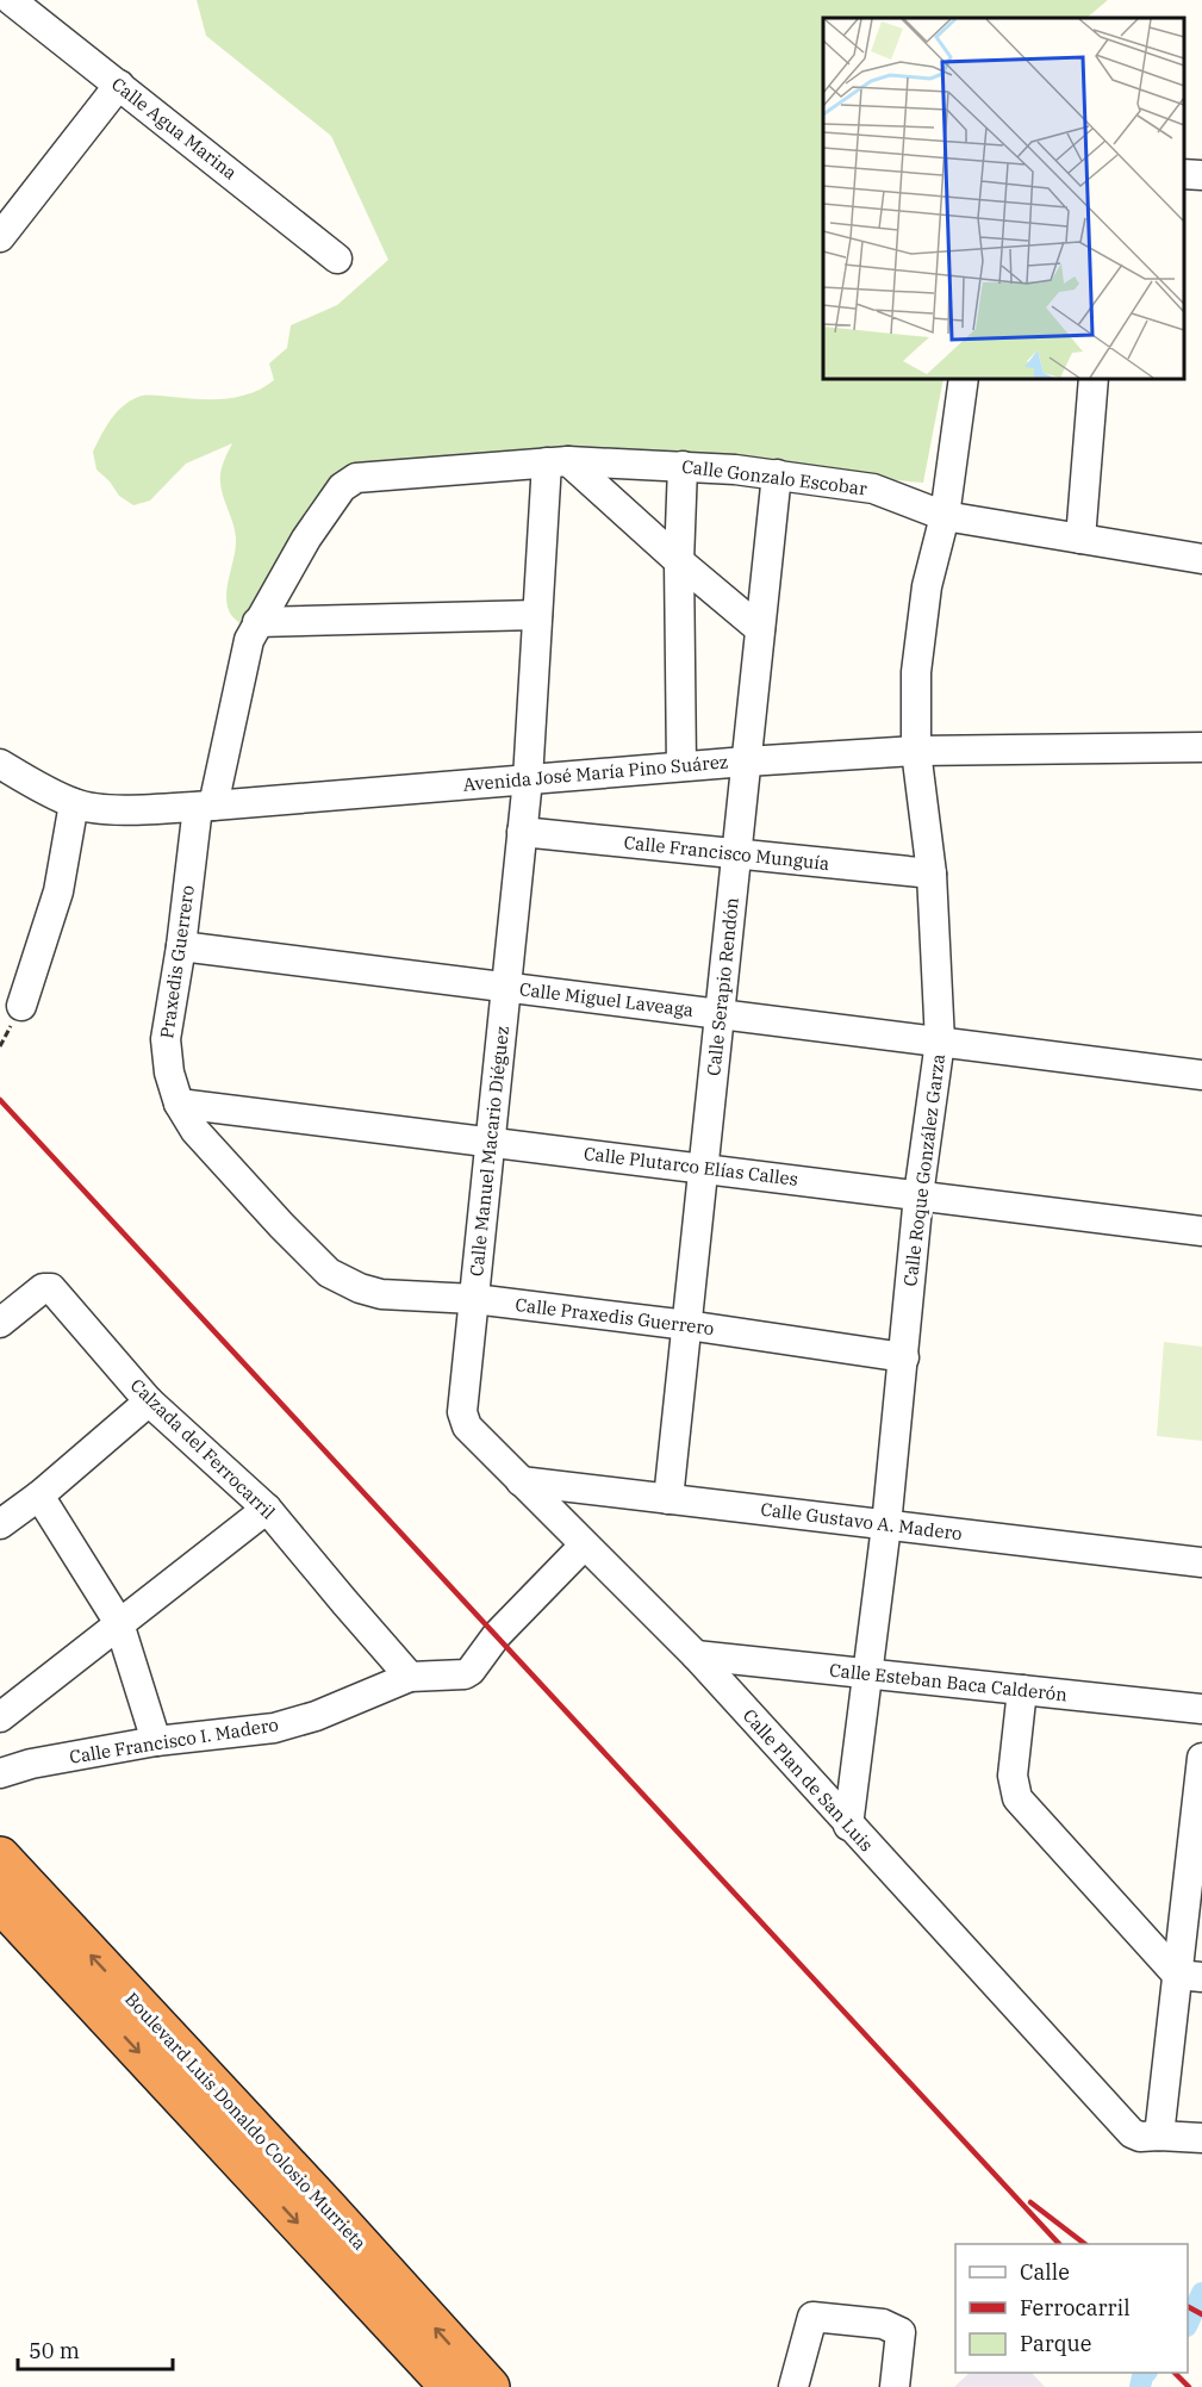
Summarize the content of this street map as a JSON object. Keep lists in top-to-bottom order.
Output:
{
  "streets": {
    "highway": ["Boulevard Luis Donaldo Colosio Murrieta"],
    "street": [
      "Calle Agua Marina",
      "Calle Gonzalo Escobar",
      "Avenida José María Pino Suárez",
      "Calle Francisco Munguía",
      "Praxedis Guerrero",
      "Calle Serapio Rendón",
      "Calle Miguel Laveaga",
      "Calle Manuel Macario Diéguez",
      "Calle Plutarco Elías Calles",
      "Calle Roque González Garza",
      "Calle Praxedis Guerrero",
      "Calzada del Ferrocarril",
      "Calle Gustavo A. Madero",
      "Calle Esteban Baca Calderón",
      "Calle Francisco I. Madero",
      "Calle Plan de San Luis"
    ]
  },
  "crossings": [
    ["Calle Gonzalo Escobar", "Praxedis Guerrero"],
    ["Calle Gonzalo Escobar", "Calle Serapio Rendón"],
    ["Calle Gonzalo Escobar", "Calle Manuel Macario Diéguez"],
    ["Calle Gonzalo Escobar", "Calle Roque González Garza"],
    ["Avenida José María Pino Suárez", "Praxedis Guerrero"],
    ["Avenida José María Pino Suárez", "Calle Serapio Rendón"],
    ["Avenida José María Pino Suárez", "Calle Manuel Macario Diéguez"],
    ["Avenida José María Pino Suárez", "Calle Roque González Garza"],
    ["Calle Francisco Munguía", "Calle Serapio Rendón"],
    ["Calle Francisco Munguía", "Calle Manuel Macario Diéguez"],
    ["Calle Francisco Munguía", "Calle Roque González Garza"],
    ["Praxedis Guerrero", "Calle Miguel Laveaga"],
    ["Praxedis Guerrero", "Calle Plutarco Elías Calles"],
    ["Praxedis Guerrero", "Calle Praxedis Guerrero"],
    ["Calle Serapio Rendón", "Calle Miguel Laveaga"],
    ["Calle Serapio Rendón", "Calle Plutarco Elías Calles"],
    ["Calle Serapio Rendón", "Calle Praxedis Guerrero"],
    ["Calle Serapio Rendón", "Calle Gustavo A. Madero"],
    ["Calle Miguel Laveaga", "Calle Manuel Macario Diéguez"],
    ["Calle Miguel Laveaga", "Calle Roque González Garza"],
    ["Calle Manuel Macario Diéguez", "Calle Plutarco Elías Calles"],
    ["Calle Manuel Macario Diéguez", "Calle Praxedis Guerrero"],
    ["Calle Manuel Macario Diéguez", "Calle Plan de San Luis"],
    ["Calle Plutarco Elías Calles", "Calle Roque González Garza"],
    ["Calle Roque González Garza", "Calle Praxedis Guerrero"],
    ["Calle Roque González Garza", "Calle Gustavo A. Madero"],
    ["Calle Roque González Garza", "Calle Esteban Baca Calderón"],
    ["Calle Roque González Garza", "Calle Plan de San Luis"],
    ["Calzada del Ferrocarril", "Calle Francisco I. Madero"],
    ["Calle Gustavo A. Madero", "Calle Plan de San Luis"],
    ["Calle Esteban Baca Calderón", "Calle Plan de San Luis"],
    ["Calle Francisco I. Madero", "Calle Plan de San Luis"]
  ],
  "legend": ["Calle", "Ferrocarril", "Parque"],
  "scale_bar": "50 m"
}
